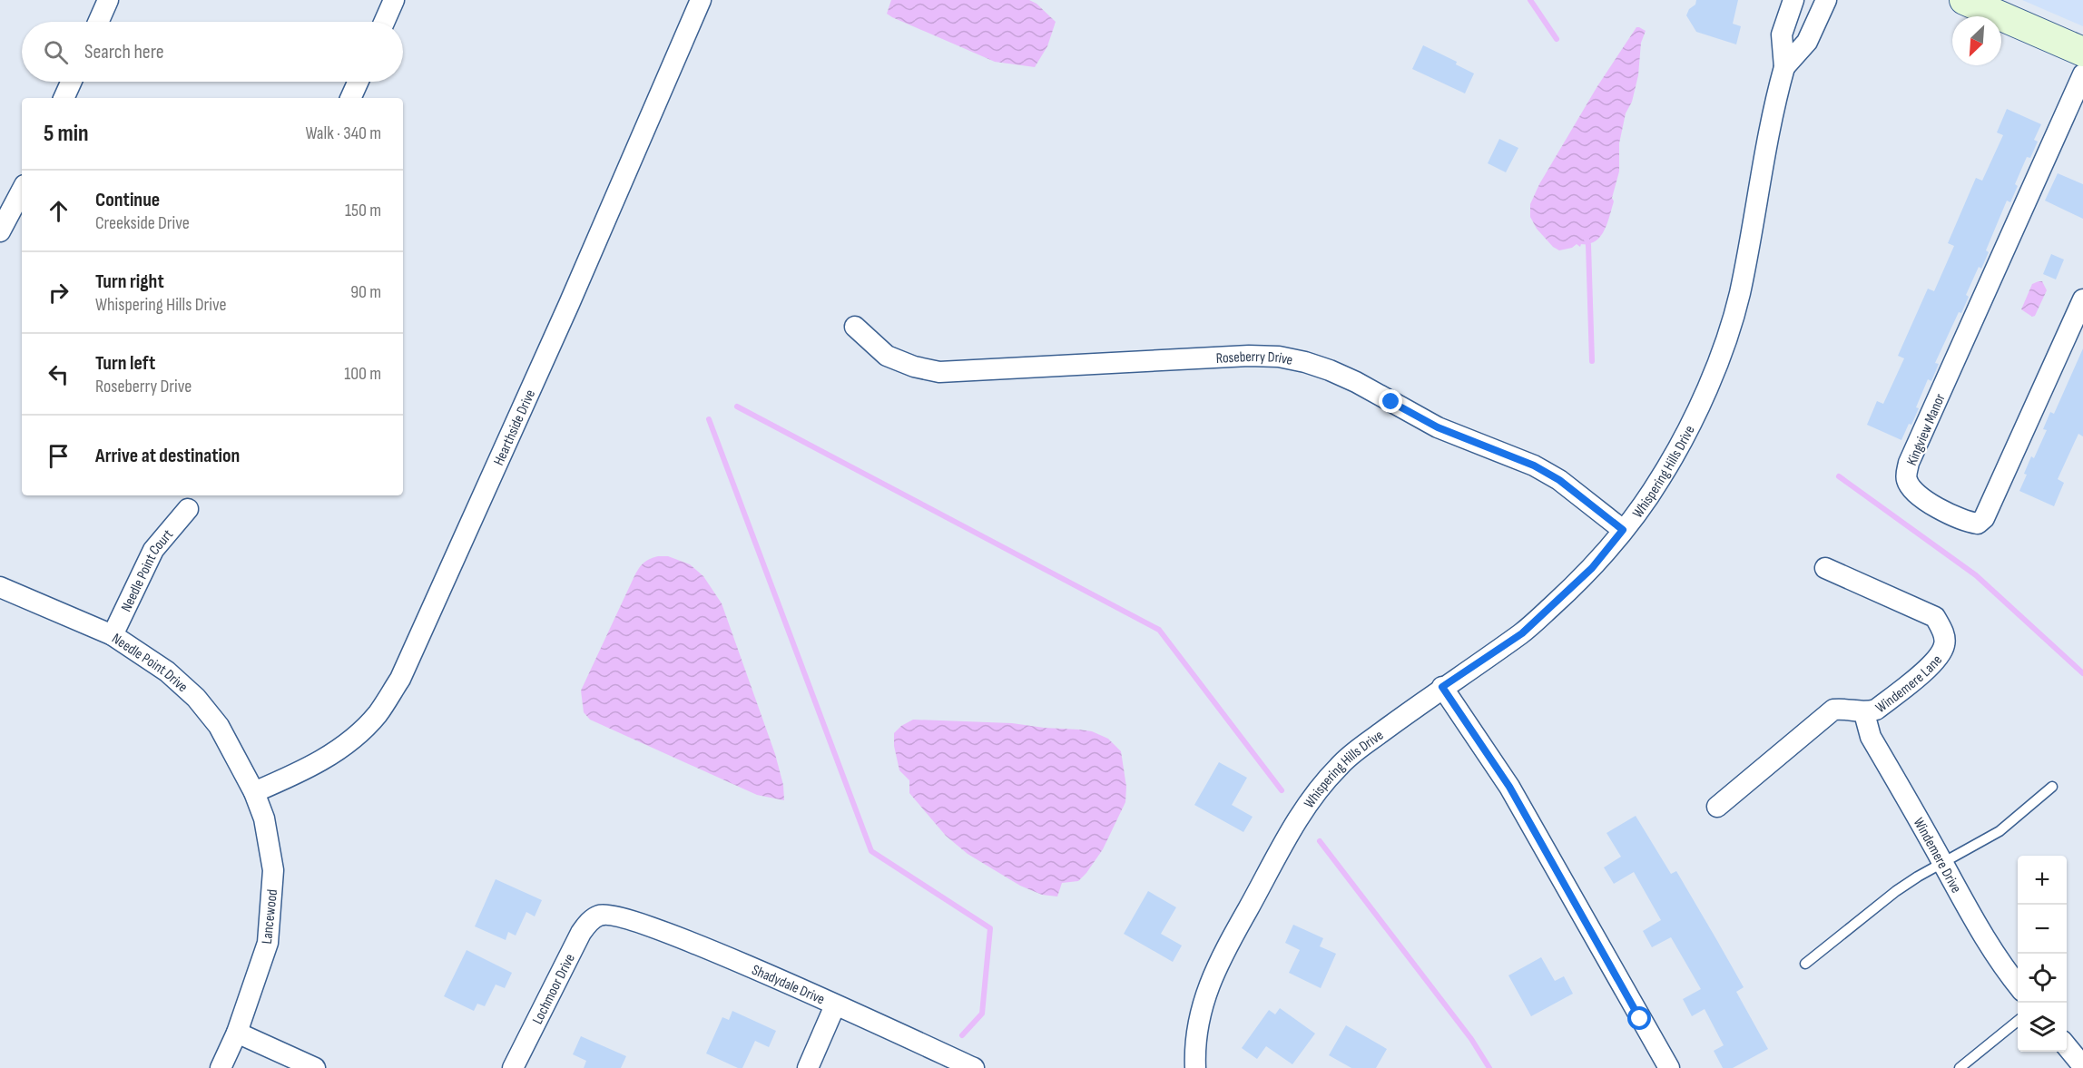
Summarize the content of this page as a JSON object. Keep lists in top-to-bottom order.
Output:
{
  "streets": {
    "street": [
      "Roseberry Drive",
      "Hearthside Drive",
      "Kingview Manor",
      "Whispering Hills Drive",
      "Needle Point Court",
      "Needle Point Drive",
      "Windemere Lane",
      "Windemere Drive",
      "Lancewood",
      "Shadydale Drive",
      "Lochmoor Drive"
    ]
  },
  "crossings": [
    ["Roseberry Drive", "Whispering Hills Drive"],
    ["Hearthside Drive", "Needle Point Drive"],
    ["Hearthside Drive", "Lancewood"],
    ["Needle Point Court", "Needle Point Drive"],
    ["Needle Point Drive", "Lancewood"],
    ["Windemere Lane", "Windemere Drive"],
    ["Shadydale Drive", "Lochmoor Drive"]
  ],
  "north": "bottom left",
  "page": {
    "search": "Search here",
    "heading": ["5 min", "Walk · 340 m"],
    "list": [
      ["Continue", "Creekside Drive", "150 m"],
      ["Turn right", "Whispering Hills Drive", "90 m"],
      ["Turn left", "Roseberry Drive", "100 m"],
      "Arrive at destination"
    ],
    "map_buttons": ["+", "−"]
  }
}
